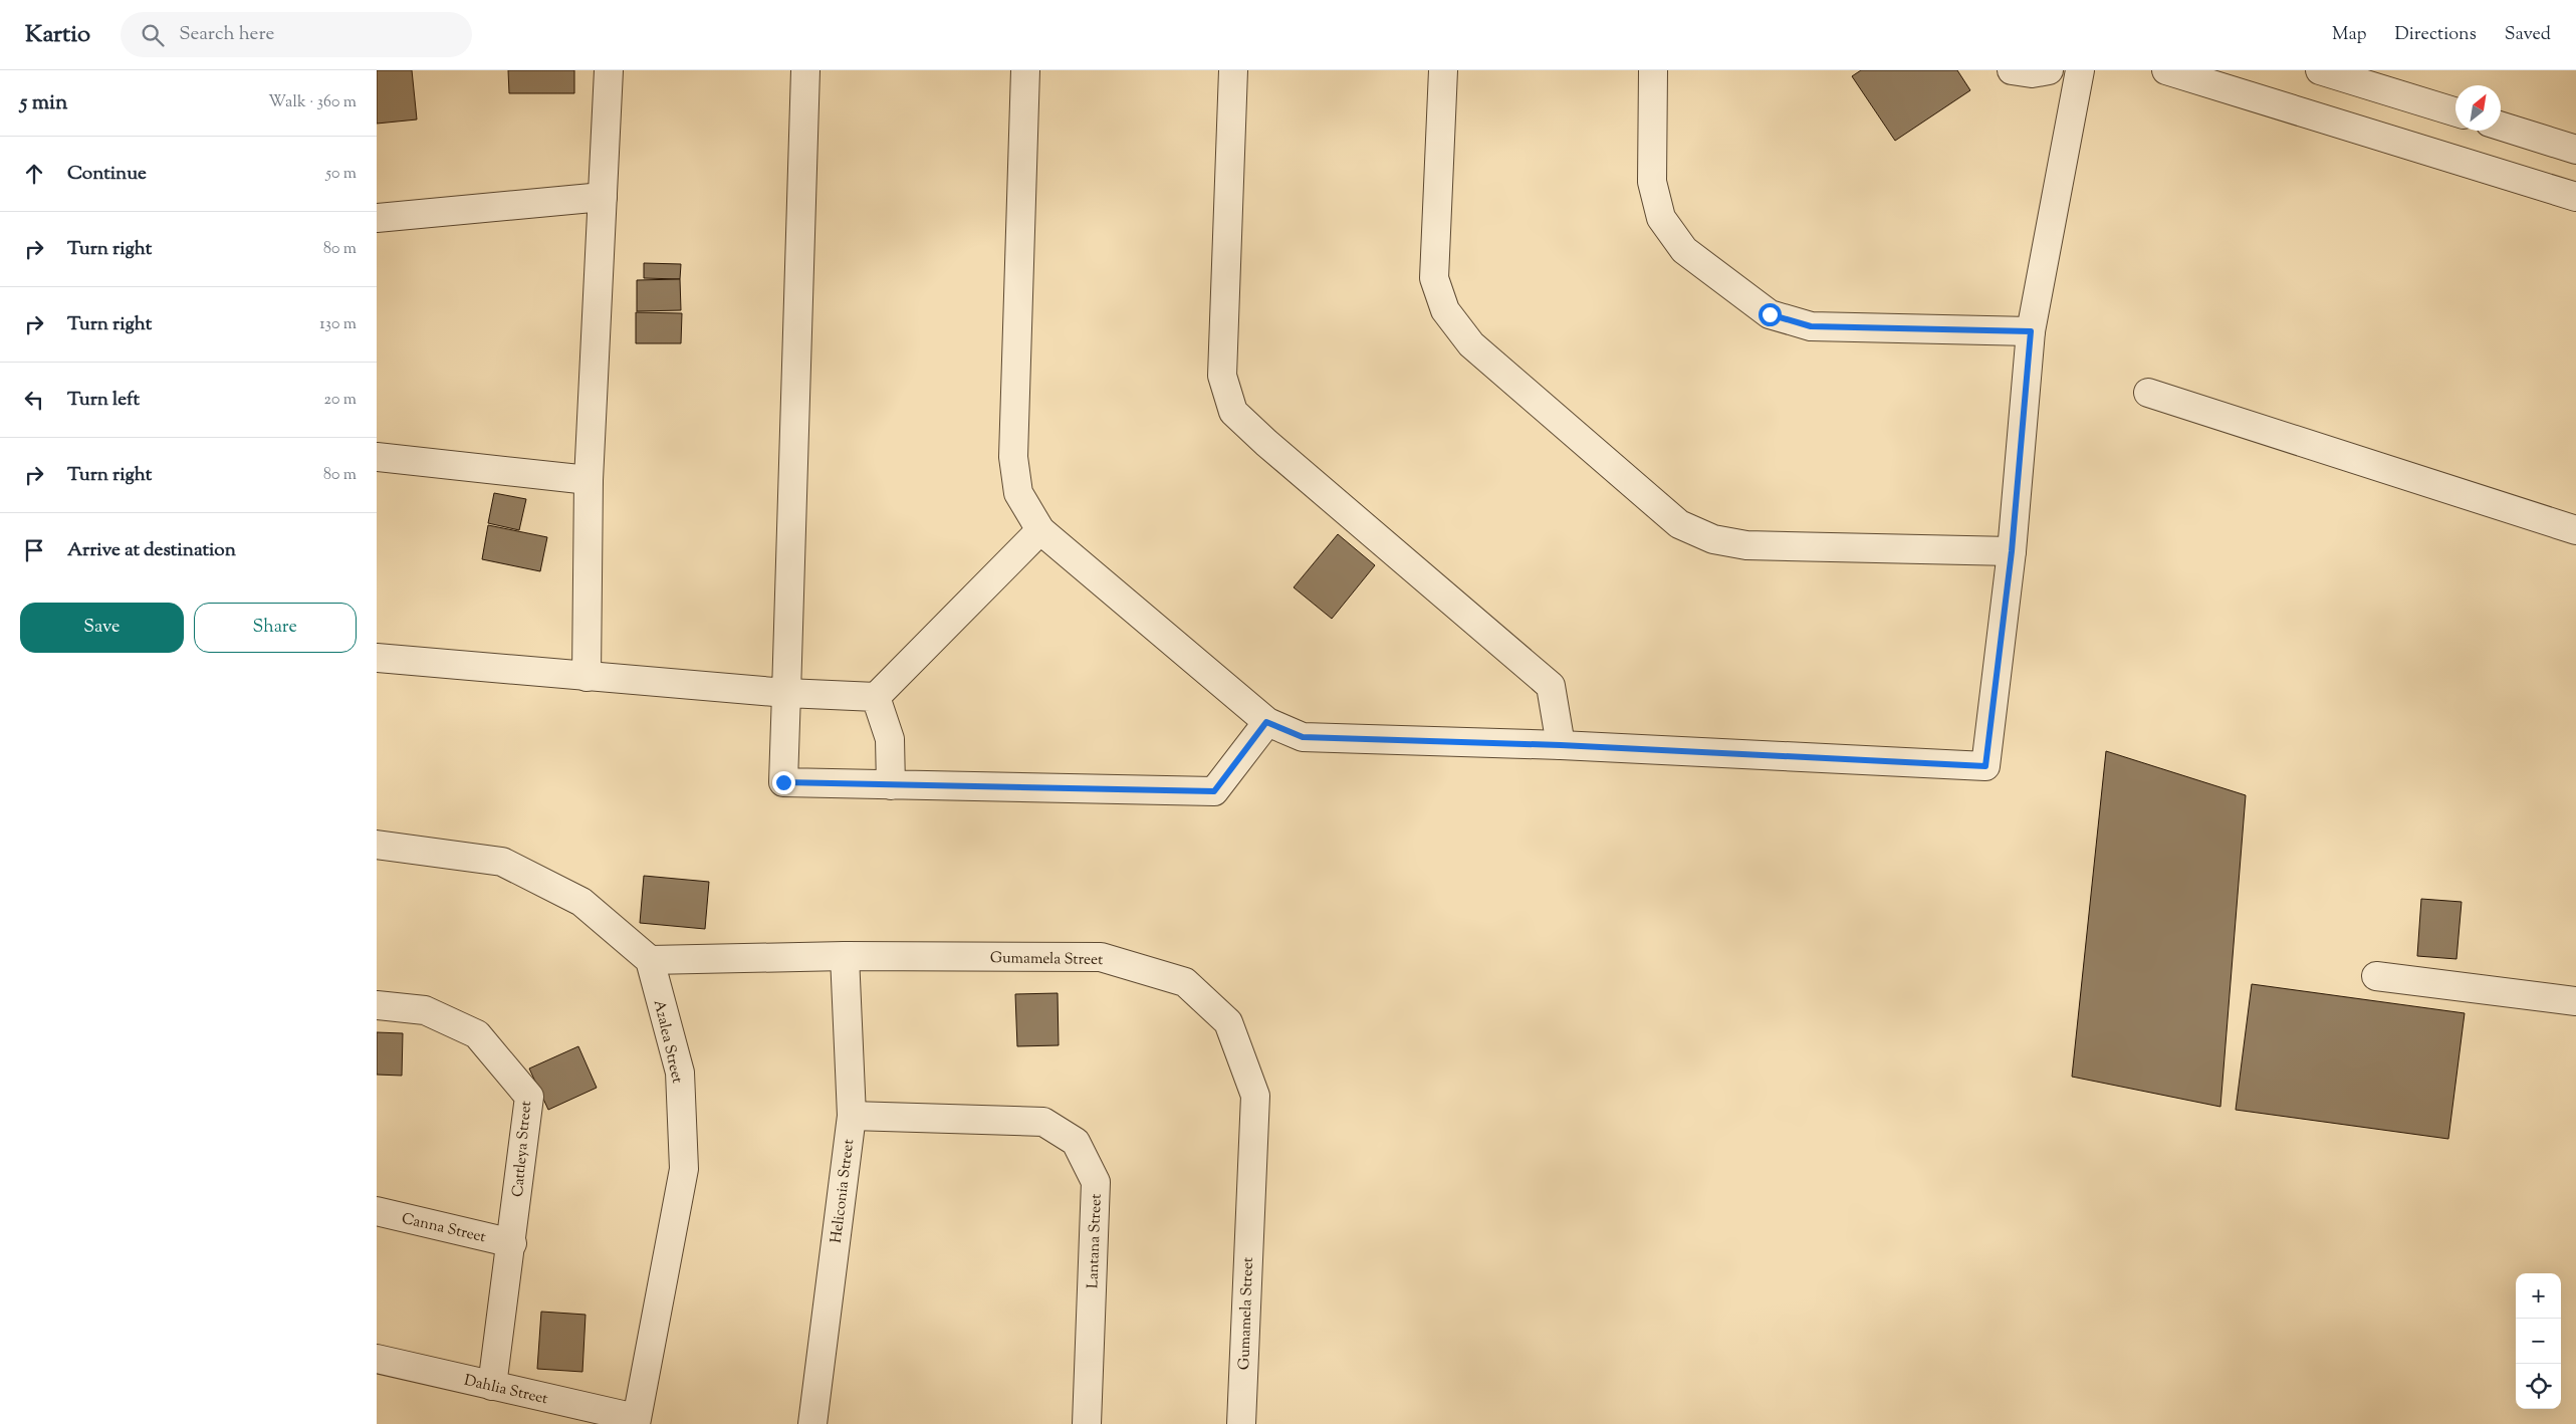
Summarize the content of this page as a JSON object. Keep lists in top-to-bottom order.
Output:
{
  "streets": {
    "street": [
      "Gumamela Street",
      "Azalea Street",
      "Cattleya Street",
      "Heliconia Street",
      "Canna Street",
      "Lantana Street",
      "Dahlia Street"
    ]
  },
  "crossings": [
    ["Gumamela Street", "Azalea Street"],
    ["Gumamela Street", "Heliconia Street"],
    ["Azalea Street", "Dahlia Street"],
    ["Cattleya Street", "Canna Street"],
    ["Cattleya Street", "Dahlia Street"],
    ["Heliconia Street", "Lantana Street"]
  ],
  "north": "top right",
  "page": {
    "header": "Kartio",
    "search": "Search here",
    "nav": ["Map", "Directions", "Saved"],
    "heading": ["5 min", "Walk · 360 m"],
    "list": [
      ["Continue", "50 m"],
      ["Turn right", "80 m"],
      ["Turn right", "130 m"],
      ["Turn left", "20 m"],
      ["Turn right", "80 m"],
      "Arrive at destination"
    ],
    "buttons": ["Save", "Share"],
    "map_buttons": ["+", "−"]
  }
}
